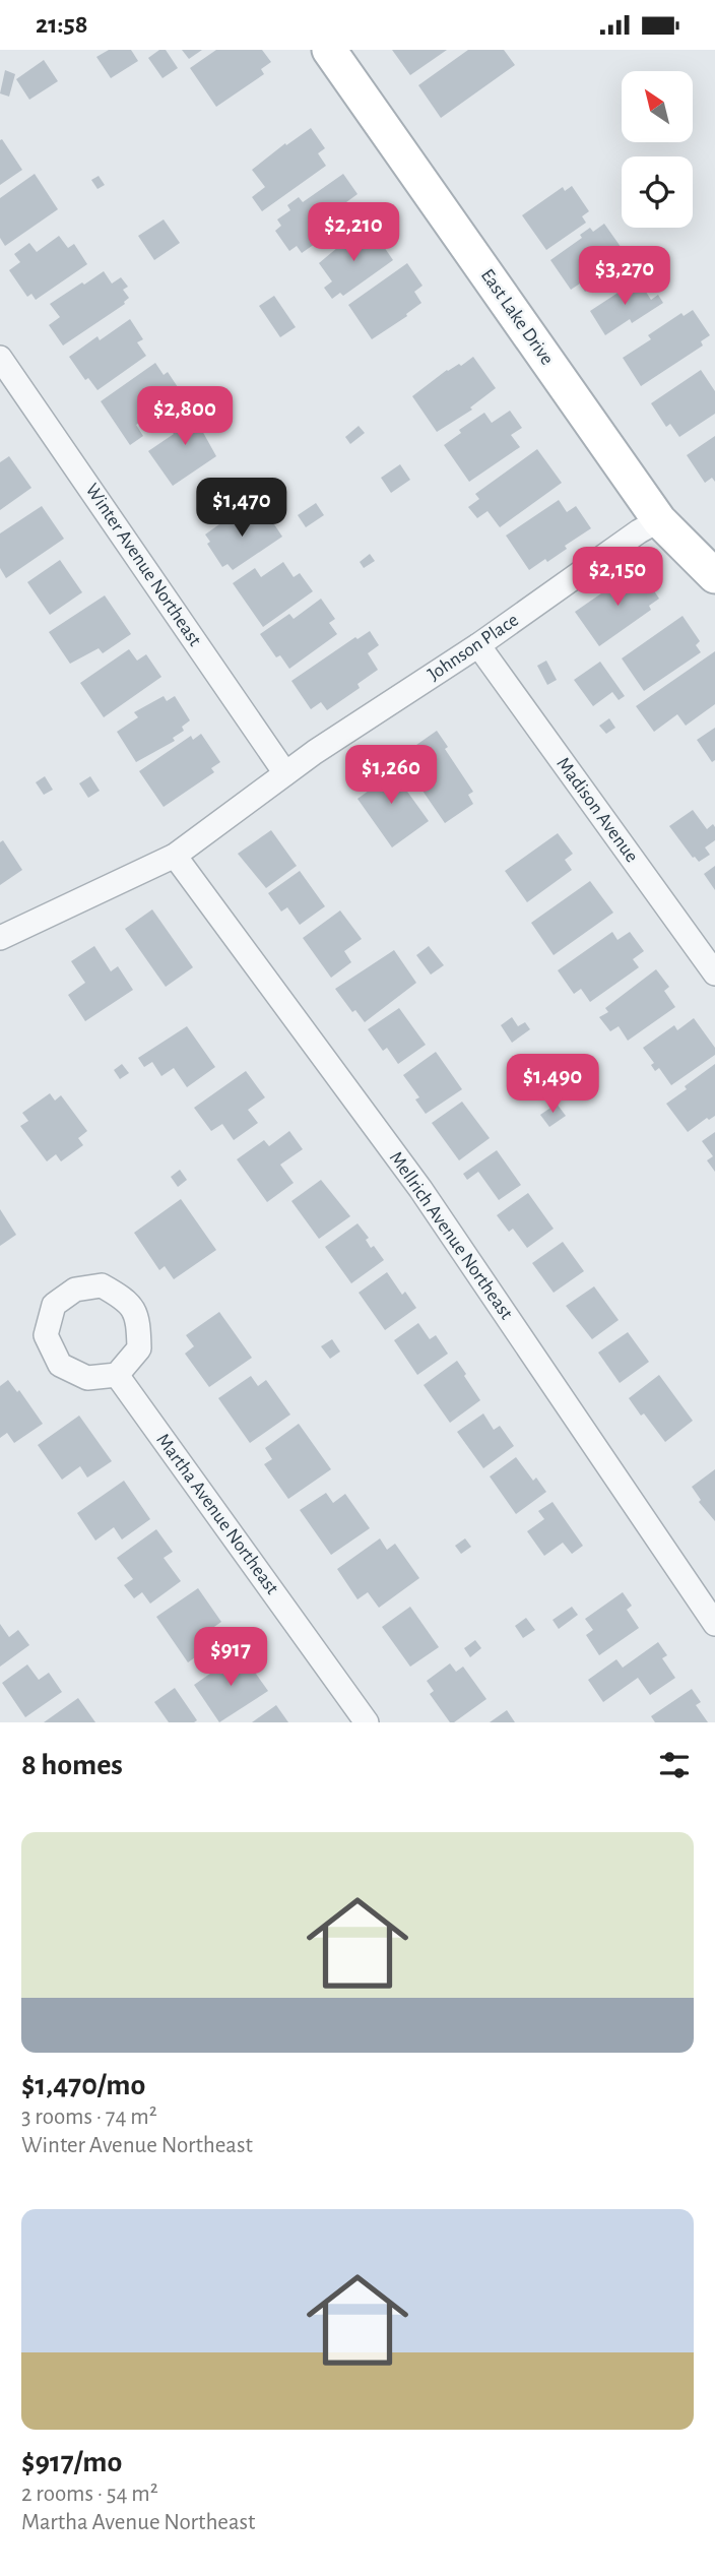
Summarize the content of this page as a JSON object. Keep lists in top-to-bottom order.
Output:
{
  "streets": {
    "street": [
      "East Lake Drive",
      "Winter Avenue Northeast",
      "Johnson Place",
      "Madison Avenue",
      "Mellrich Avenue Northeast",
      "Martha Avenue Northeast"
    ]
  },
  "crossings": [
    ["East Lake Drive", "Johnson Place"],
    ["Winter Avenue Northeast", "Johnson Place"],
    ["Johnson Place", "Madison Avenue"],
    ["Johnson Place", "Mellrich Avenue Northeast"]
  ],
  "north": "top left",
  "page": {
    "status": "21:58",
    "price": [
      "$2,210",
      "$3,270",
      "$2,800",
      "$1,470",
      "$2,150",
      "$1,260",
      "$1,490",
      "$917"
    ],
    "heading": "8 homes",
    "list": [
      {
        "name": "$1,470/mo",
        "note": "3 rooms · 74 m² · Winter Avenue Northeast"
      },
      {
        "name": "$917/mo",
        "note": "2 rooms · 54 m² · Martha Avenue Northeast"
      }
    ]
  }
}
